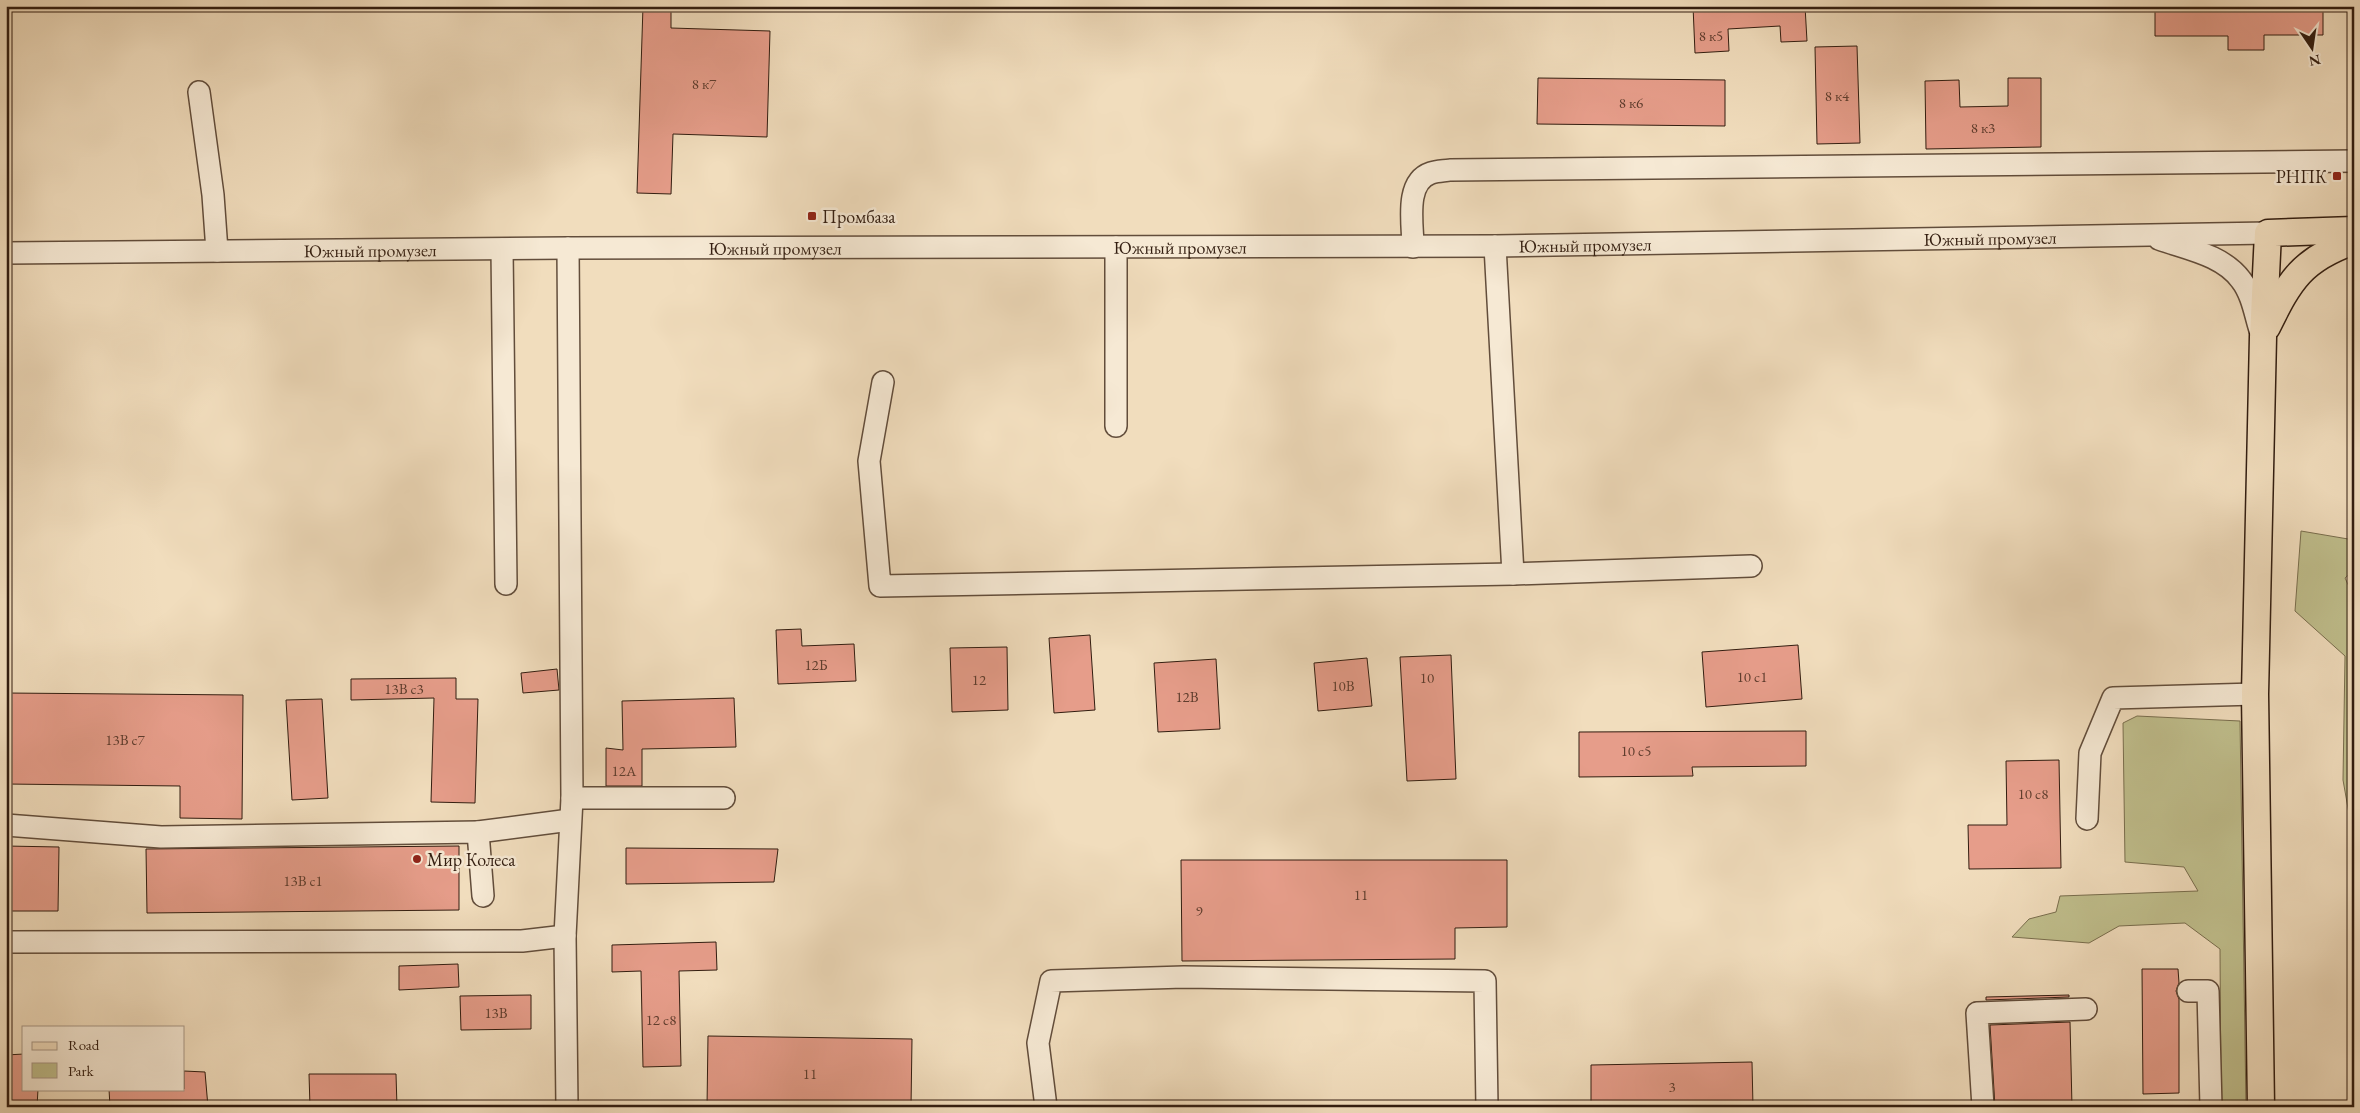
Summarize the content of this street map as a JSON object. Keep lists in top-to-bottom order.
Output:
{
  "streets": {
    "main road": ["Южный промузел"]
  },
  "places": {
    "transit": ["РНПК", "Промбаза"],
    "other": ["Мир Колеса"]
  },
  "house_numbers": [
    "8 к5",
    "8 к7",
    "8 к4",
    "8 к6",
    "8 к3",
    "12Б",
    "10 с1",
    "10",
    "12",
    "10В",
    "13В с3",
    "12В",
    "13В с7",
    "10 с5",
    "12А",
    "10 с8",
    "13В с1",
    "11",
    "9",
    "13В",
    "12 с8",
    "11",
    "3"
  ],
  "legend": ["Road", "Park"],
  "north": "bottom"
}
